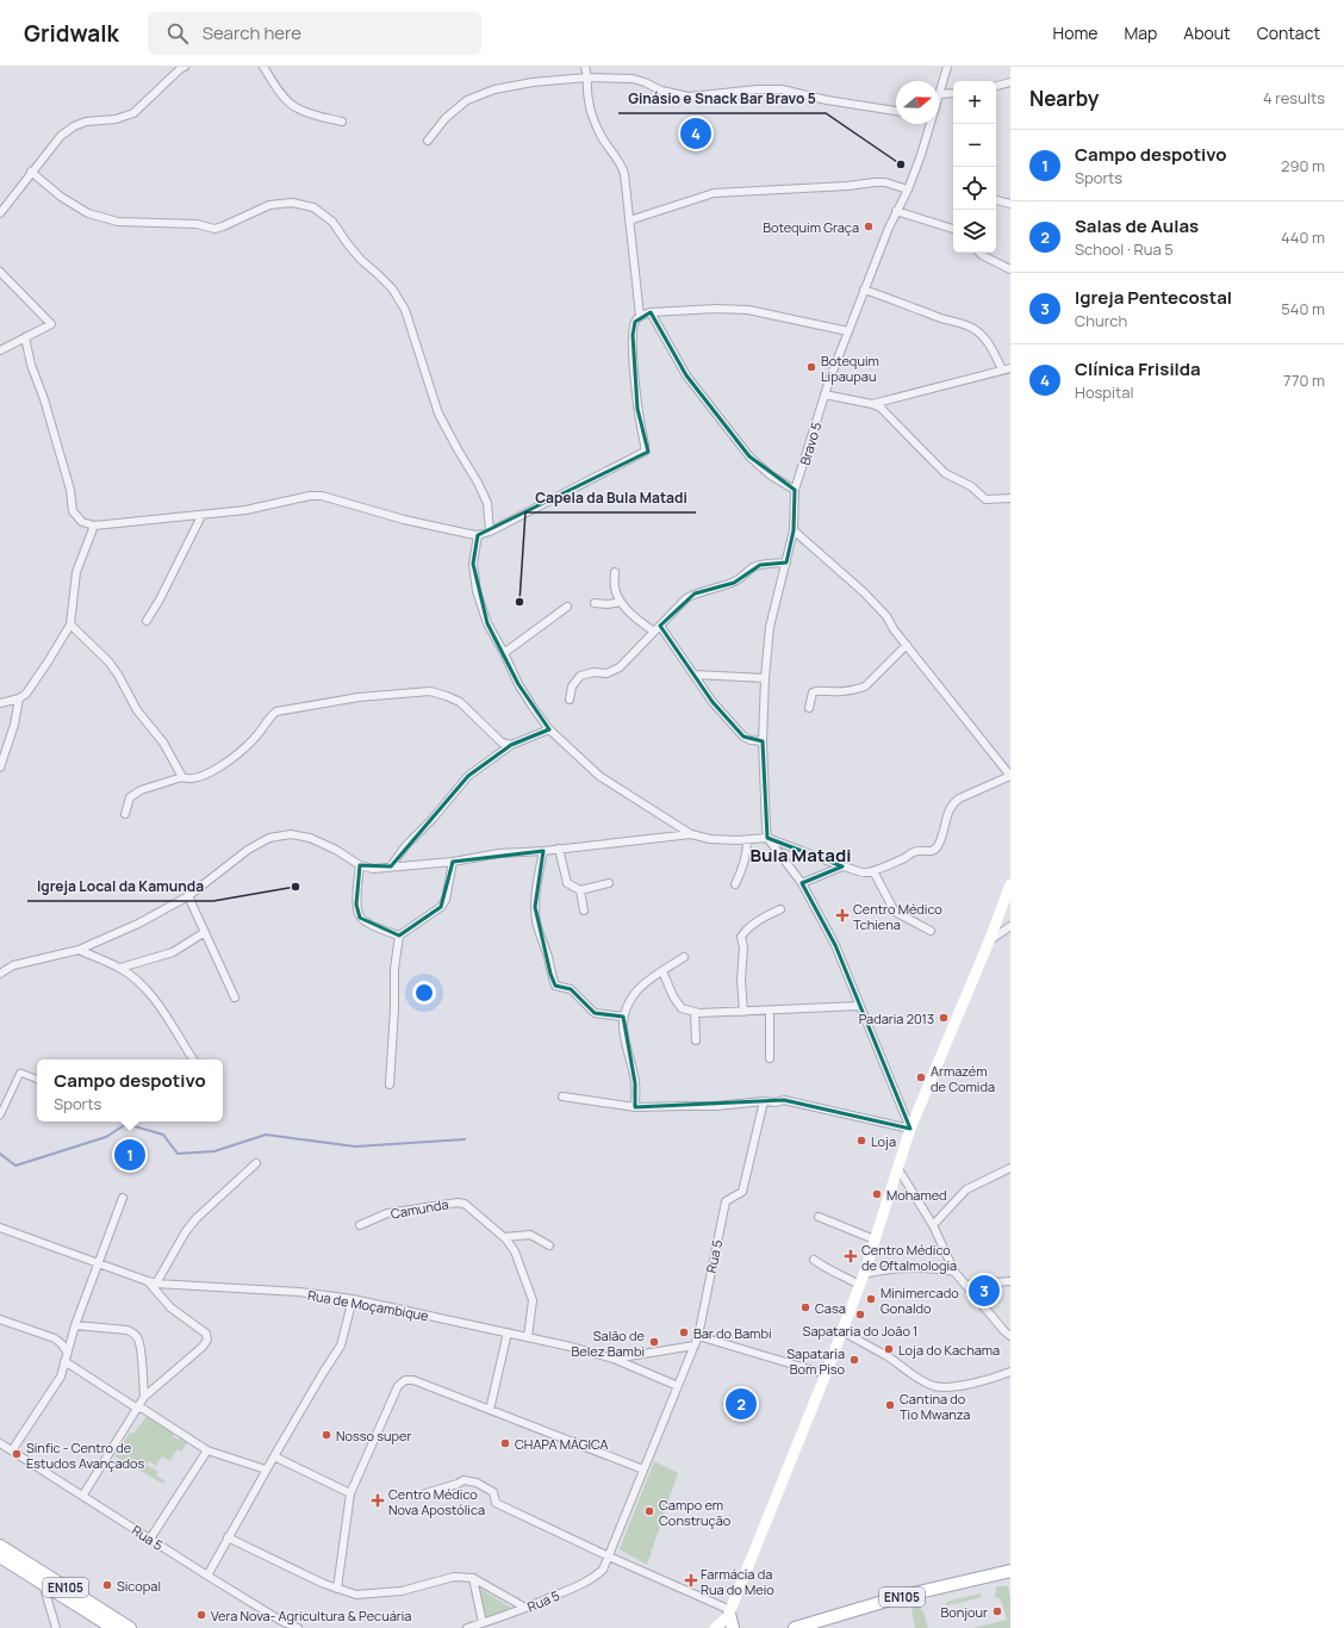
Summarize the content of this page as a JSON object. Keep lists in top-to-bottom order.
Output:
{
  "streets": {
    "main road": ["EN105"],
    "street": [
      "Bravo 5",
      "Camunda",
      "Rua 5",
      "Rua de Moçambique"
    ]
  },
  "crossings": [
    ["Camunda", "Rua de Moçambique"],
    ["Rua 5", "Rua de Moçambique"]
  ],
  "districts": ["Bula Matadi"],
  "places": {
    "other": [
      "Ginásio e Snack Bar Bravo 5",
      "Botequim Graça",
      "Botequim Lipaupau",
      "Capela da Bula Matadi",
      "Igreja Local da Kamunda",
      "Padaria 2013",
      "Armazém de Comida",
      "Loja",
      "Mohamed",
      "Minimercado Gonaldo",
      "Casa",
      "Sapataria do João 1",
      "Bar do Bambi",
      "Salão de Belez Bambi",
      "Loja do Kachama",
      "Sapataria Bom Piso",
      "Cantina do Tio Mwanza",
      "Nosso super",
      "CHAPA MÁGICA",
      "Sinfic - Centro de Estudos Avançados",
      "Campo em Construção",
      "Sicopal",
      "Bonjour",
      "Vera Nova- Agricultura & Pecuária"
    ],
    "health": [
      "Centro Médico Tchiena",
      "Centro Médico de Oftalmologia",
      "Centro Médico Nova Apostólica",
      "Farmácia da Rua do Meio"
    ]
  },
  "north": "right",
  "page": {
    "header": "Gridwalk",
    "search": "Search here",
    "nav": [
      "Home",
      "Map",
      "About",
      "Contact"
    ],
    "heading": ["Nearby", "4 results"],
    "map_buttons": ["+", "−"],
    "pins": [
      "4",
      "1",
      "3",
      "2"
    ],
    "list": [
      {
        "mark": "1",
        "name": "Campo despotivo",
        "note": "Sports",
        "value": "290 m"
      },
      {
        "mark": "2",
        "name": "Salas de Aulas",
        "note": "School · Rua 5",
        "value": "440 m"
      },
      {
        "mark": "3",
        "name": "Igreja Pentecostal",
        "note": "Church",
        "value": "540 m"
      },
      {
        "mark": "4",
        "name": "Clínica Frisilda",
        "note": "Hospital",
        "value": "770 m"
      }
    ],
    "popup": ["Campo despotivo", "Sports"]
  }
}
